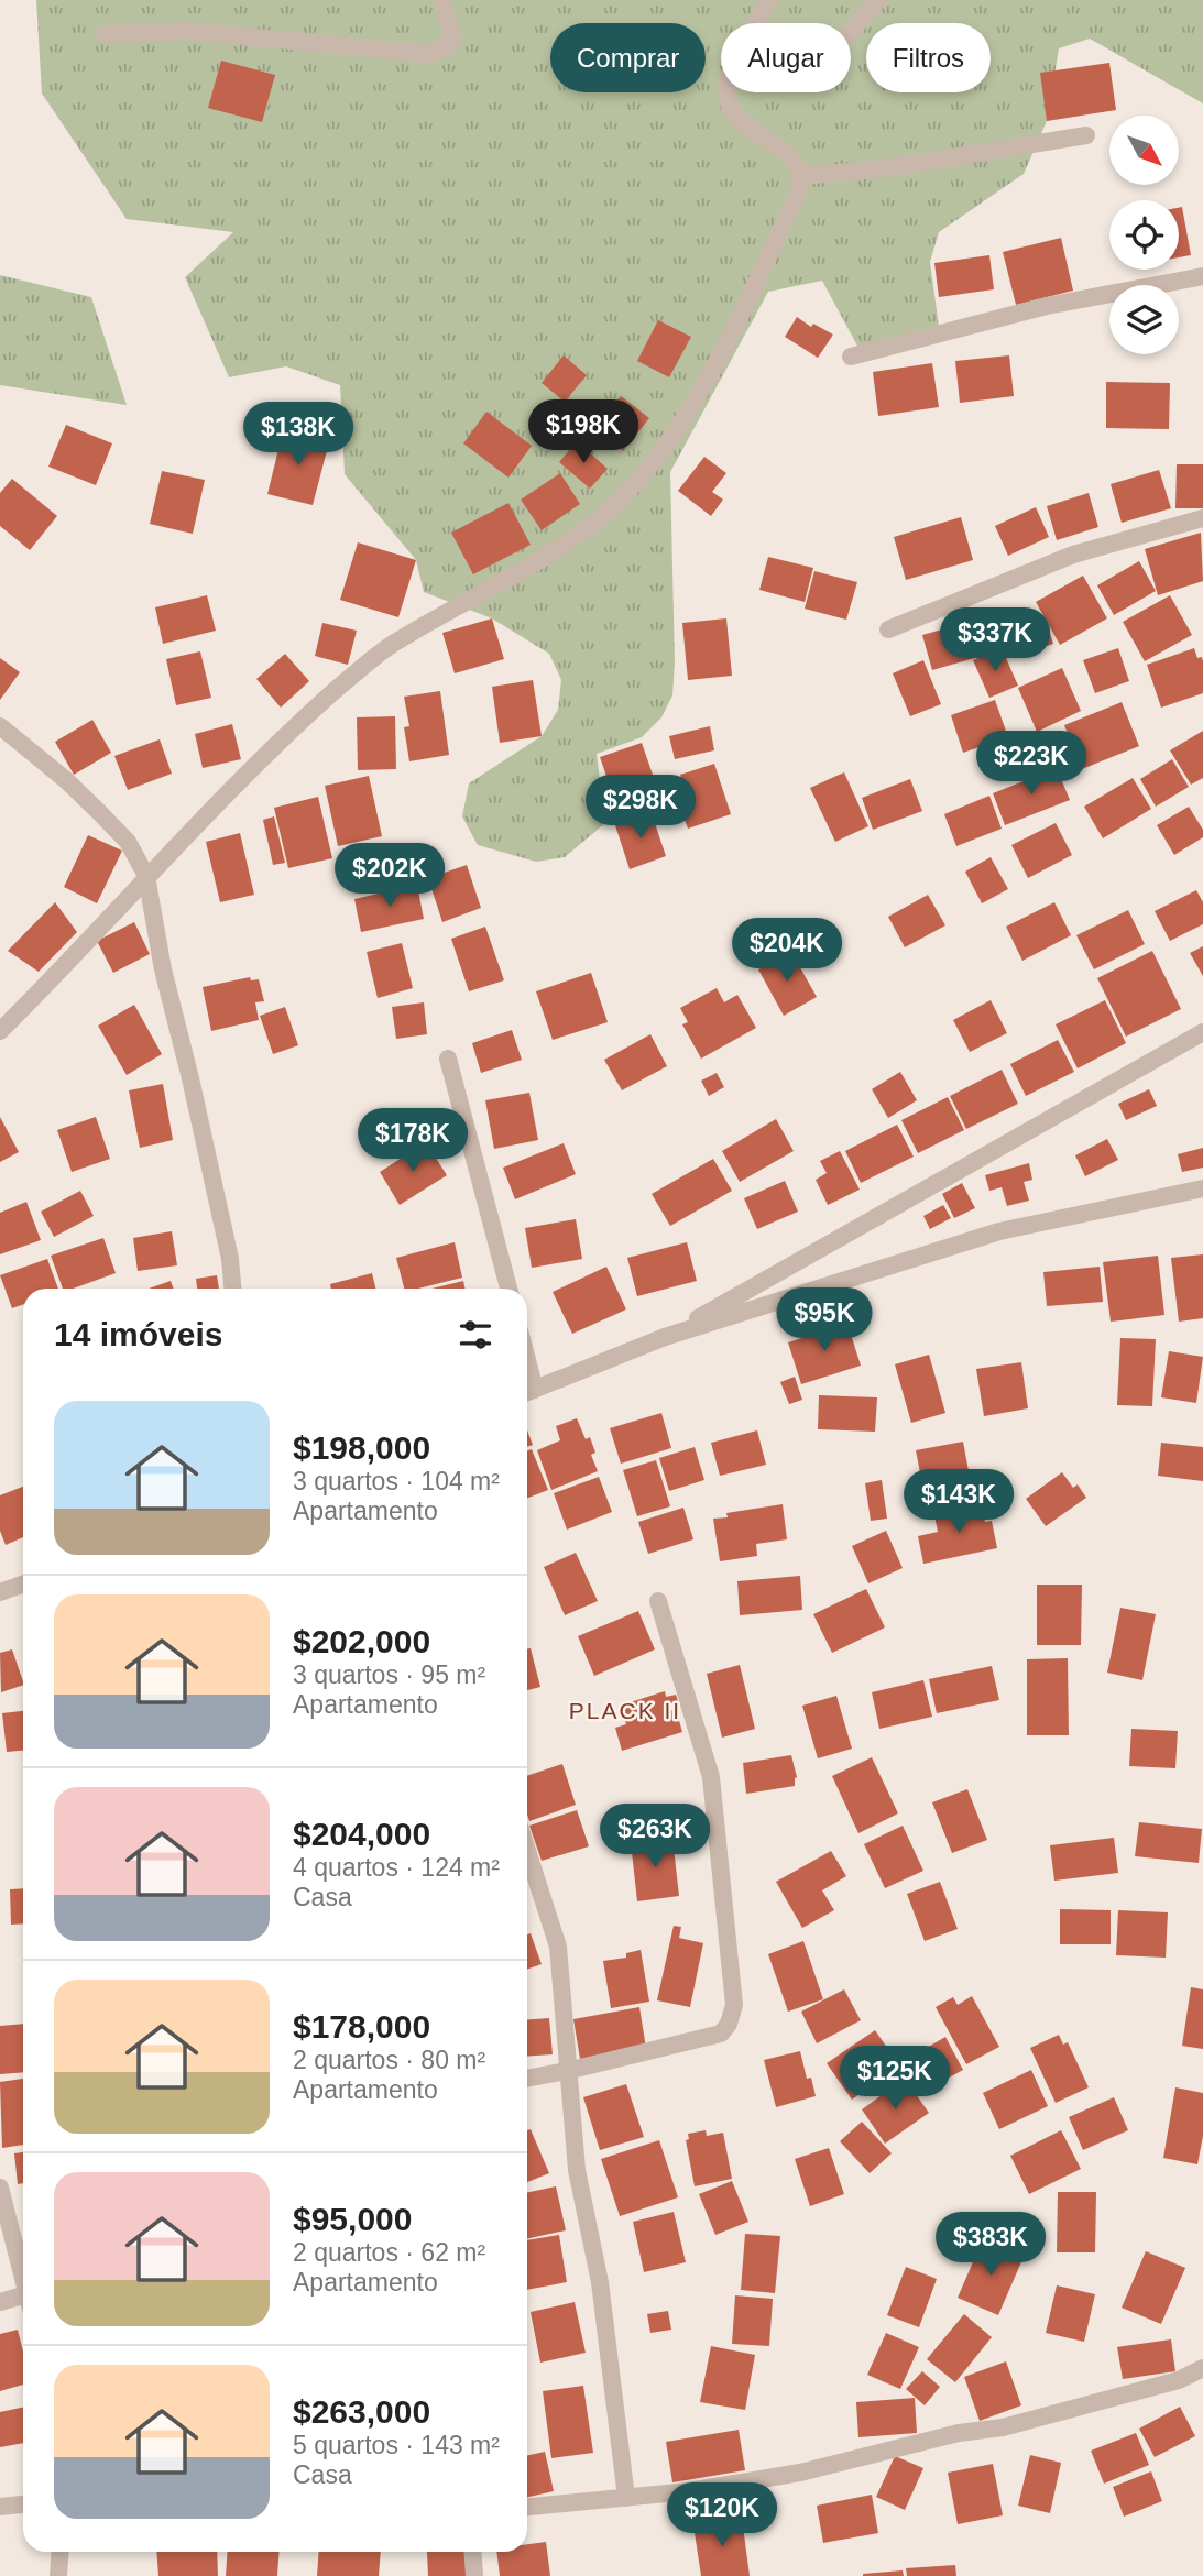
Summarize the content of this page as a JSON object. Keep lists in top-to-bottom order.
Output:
{
  "districts": ["PLACK II"],
  "north": "bottom right",
  "page": {
    "chip": ["Comprar", "Alugar", "Filtros"],
    "price": [
      "$198K",
      "$138K",
      "$337K",
      "$223K",
      "$298K",
      "$202K",
      "$204K",
      "$178K",
      "$95K",
      "$143K",
      "$263K",
      "$125K",
      "$383K",
      "$120K"
    ],
    "heading": "14 imóveis",
    "list": [
      {
        "name": "$198,000",
        "note": "3 quartos · 104 m² · Apartamento"
      },
      {
        "name": "$202,000",
        "note": "3 quartos · 95 m² · Apartamento"
      },
      {
        "name": "$204,000",
        "note": "4 quartos · 124 m² · Casa"
      },
      {
        "name": "$178,000",
        "note": "2 quartos · 80 m² · Apartamento"
      },
      {
        "name": "$95,000",
        "note": "2 quartos · 62 m² · Apartamento"
      },
      {
        "name": "$263,000",
        "note": "5 quartos · 143 m² · Casa"
      }
    ]
  }
}
